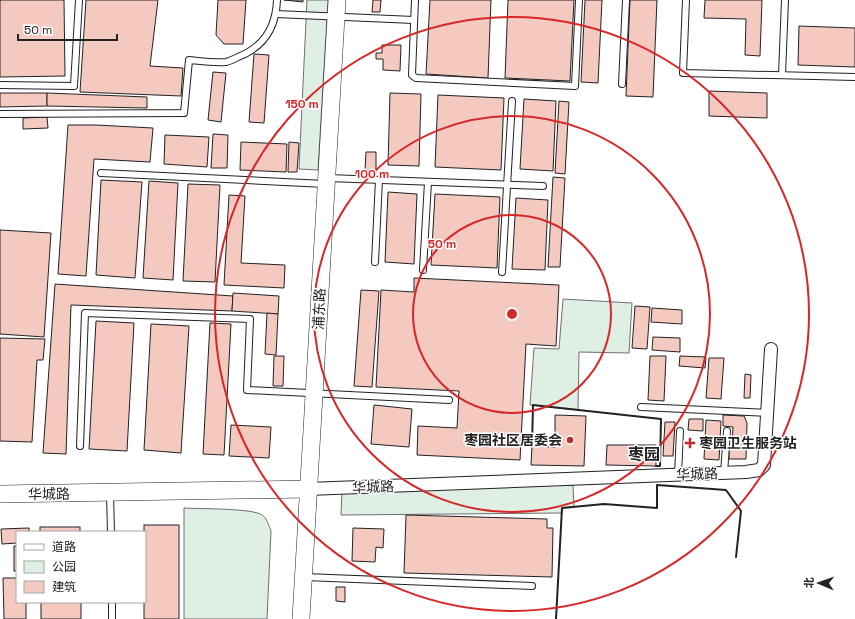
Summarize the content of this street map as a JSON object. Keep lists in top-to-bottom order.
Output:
{
  "streets": {
    "street": ["浦东路", "华城路"]
  },
  "crossings": [
    ["浦东路", "华城路"]
  ],
  "districts": ["枣园"],
  "places": {
    "other": ["枣园社区居委会"],
    "health": ["枣园卫生服务站"]
  },
  "legend": ["道路", "公园", "建筑"],
  "scale_bar": "50 m",
  "north": "left",
  "rings": ["150 m", "100 m", "50 m"]
}
